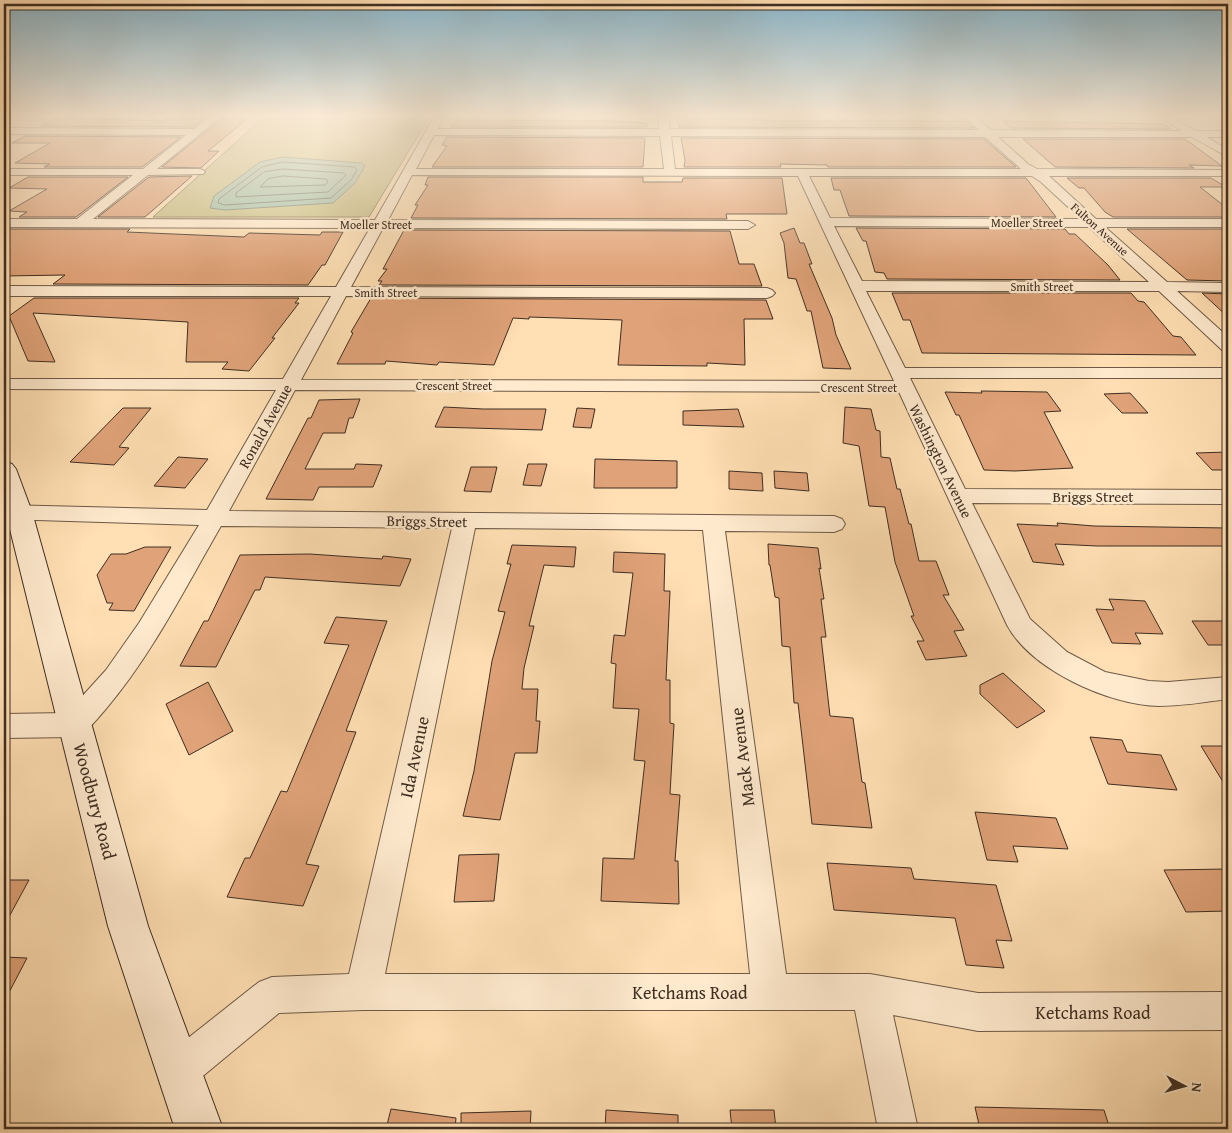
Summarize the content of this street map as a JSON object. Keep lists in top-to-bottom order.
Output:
{
  "streets": {
    "main road": ["Woodbury Road"],
    "street": [
      "Moeller Street",
      "Fulton Avenue",
      "Smith Street",
      "Crescent Street",
      "Ronald Avenue",
      "Washington Avenue",
      "Briggs Street",
      "Ida Avenue",
      "Mack Avenue",
      "Ketchams Road"
    ]
  },
  "crossings": [
    ["Moeller Street", "Fulton Avenue"],
    ["Moeller Street", "Ronald Avenue"],
    ["Moeller Street", "Washington Avenue"],
    ["Fulton Avenue", "Smith Street"],
    ["Smith Street", "Ronald Avenue"],
    ["Smith Street", "Washington Avenue"],
    ["Crescent Street", "Ronald Avenue"],
    ["Crescent Street", "Washington Avenue"],
    ["Ronald Avenue", "Briggs Street"],
    ["Ronald Avenue", "Woodbury Road"],
    ["Washington Avenue", "Briggs Street"],
    ["Briggs Street", "Ida Avenue"],
    ["Briggs Street", "Mack Avenue"],
    ["Briggs Street", "Woodbury Road"],
    ["Ida Avenue", "Ketchams Road"],
    ["Mack Avenue", "Ketchams Road"],
    ["Woodbury Road", "Ketchams Road"]
  ],
  "north": "right"
}
